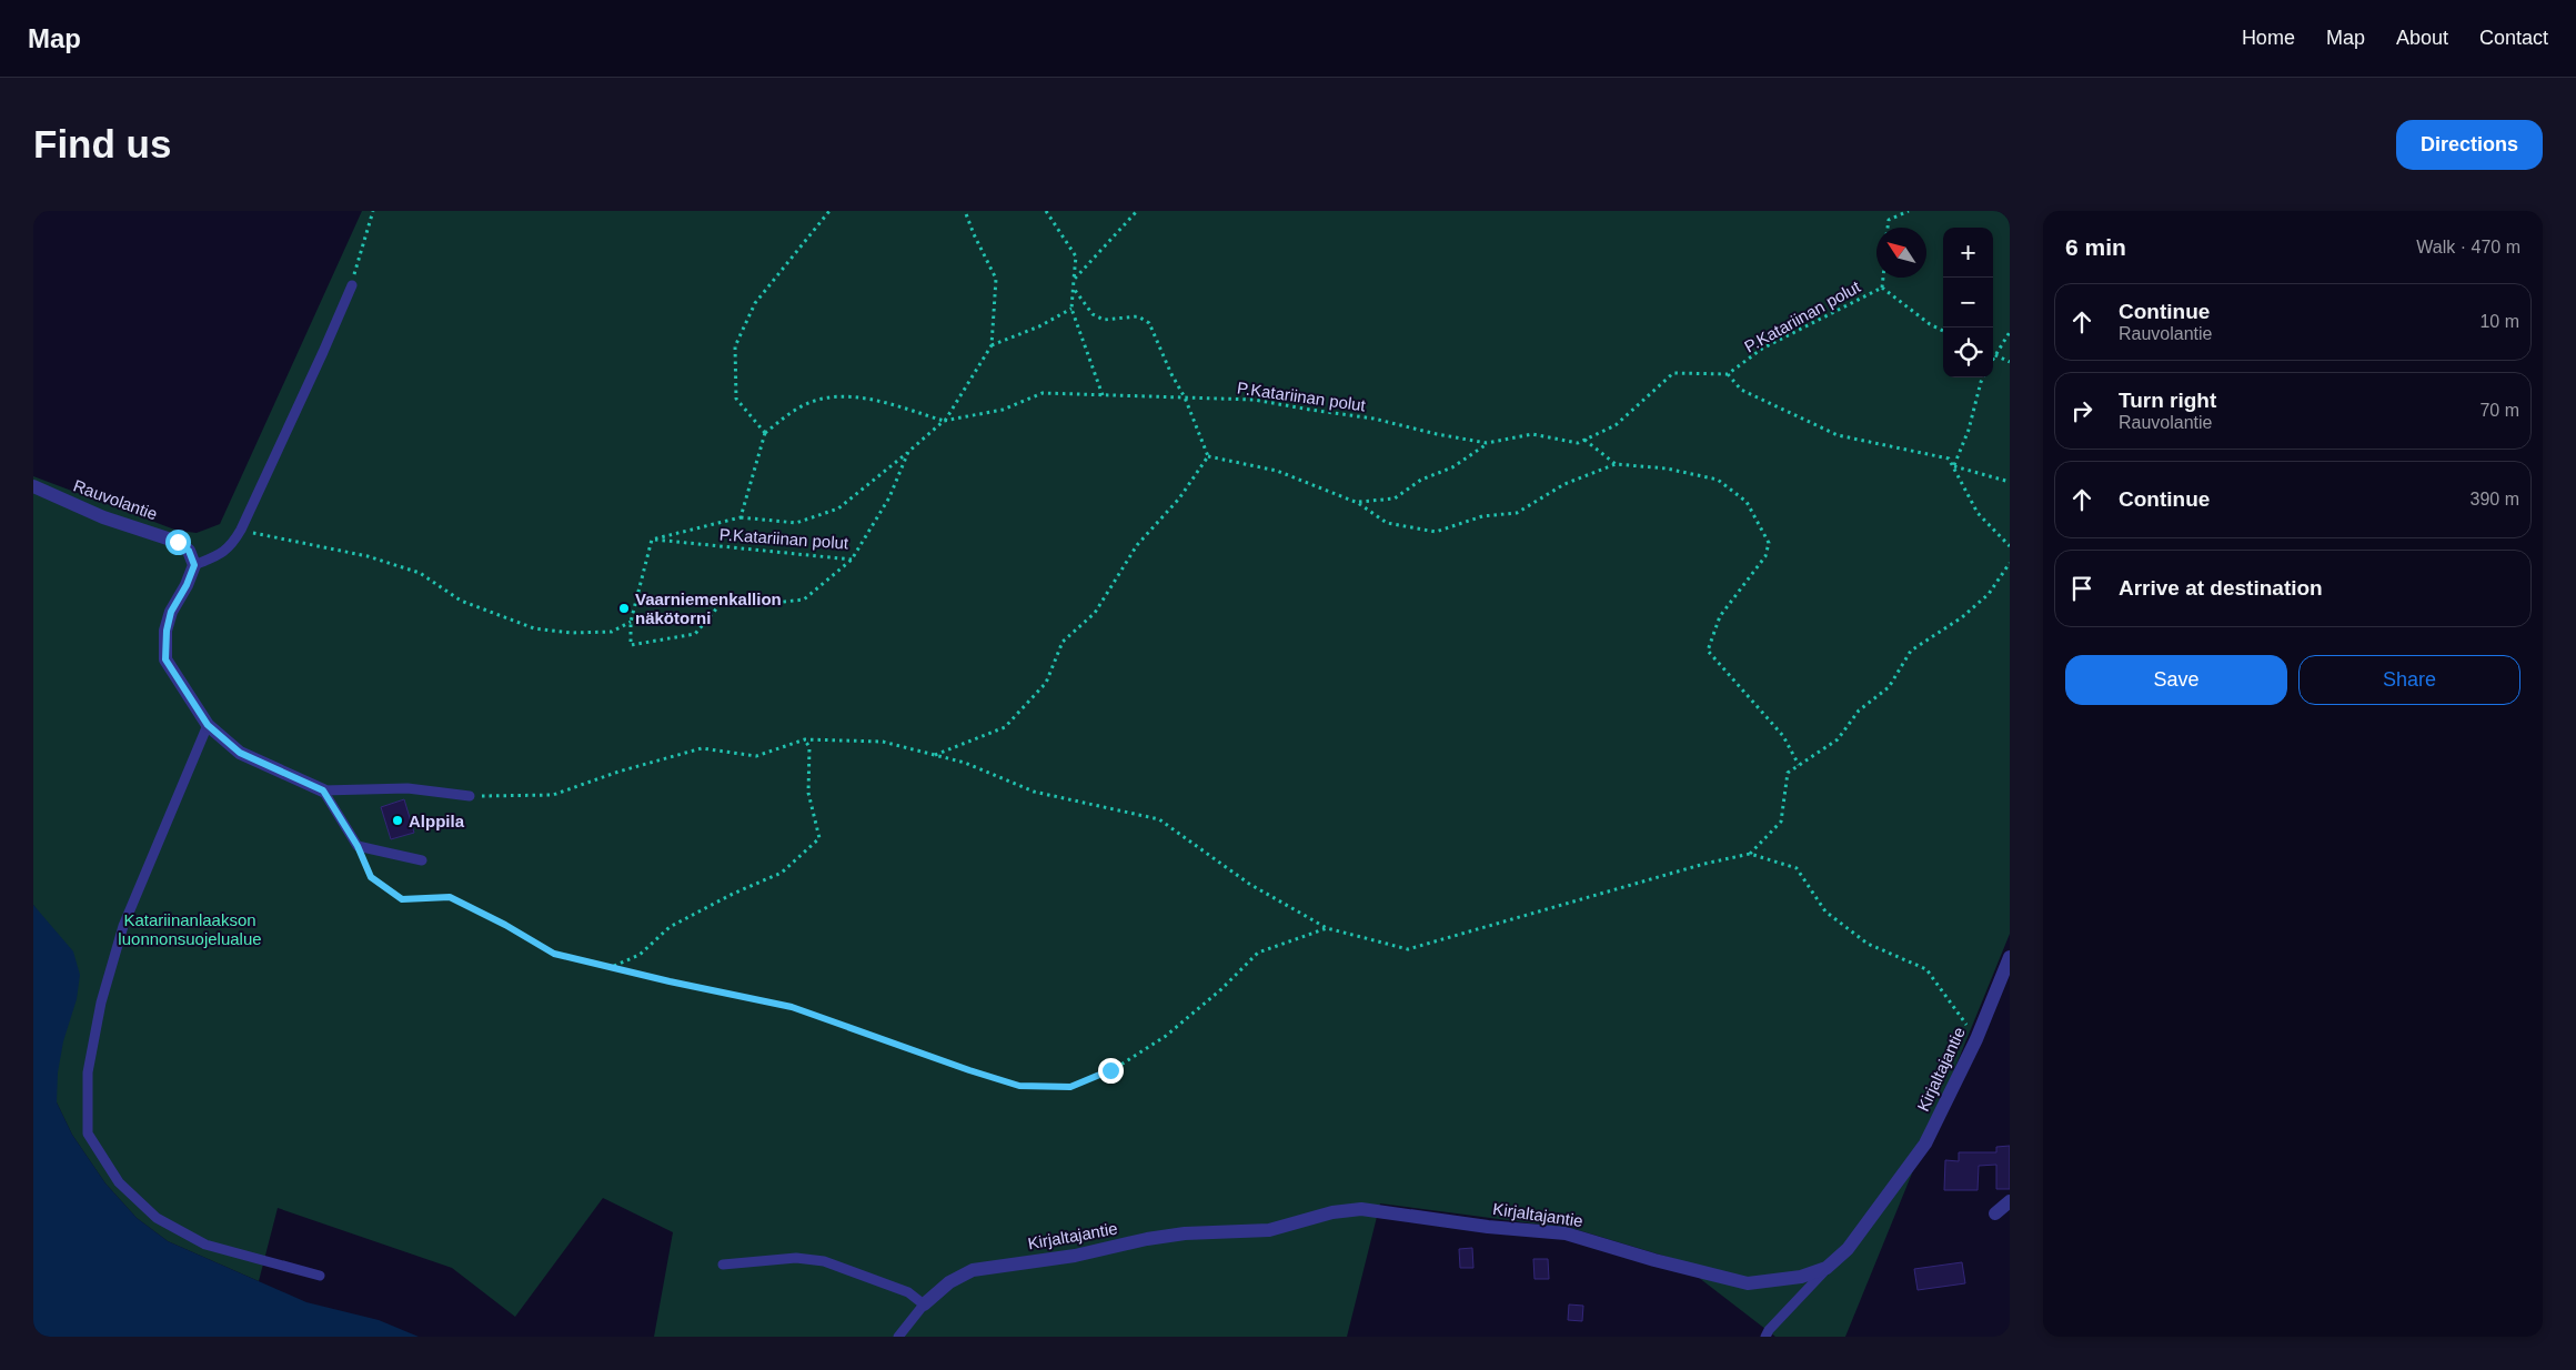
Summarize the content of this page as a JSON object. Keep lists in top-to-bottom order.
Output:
{
  "streets": {
    "street": ["Rauvolantie", "Kirjaltajantie"],
    "path": ["P.Katariinan polut"]
  },
  "parks": ["Katariinanlaakson luonnonsuojelualue"],
  "places": ["Vaarniemenkallion näkötorni", "Alppila"],
  "north": "top left",
  "page": {
    "header": "Map",
    "nav": [
      "Home",
      "Map",
      "About",
      "Contact"
    ],
    "buttons": [
      "Directions",
      ["Save", "Share"]
    ],
    "title": "Find us",
    "heading": ["6 min", "Walk · 470 m"],
    "map_buttons": ["+", "−"],
    "list": [
      ["Continue", "Rauvolantie", "10 m"],
      ["Turn right", "Rauvolantie", "70 m"],
      ["Continue", "390 m"],
      "Arrive at destination"
    ]
  }
}
